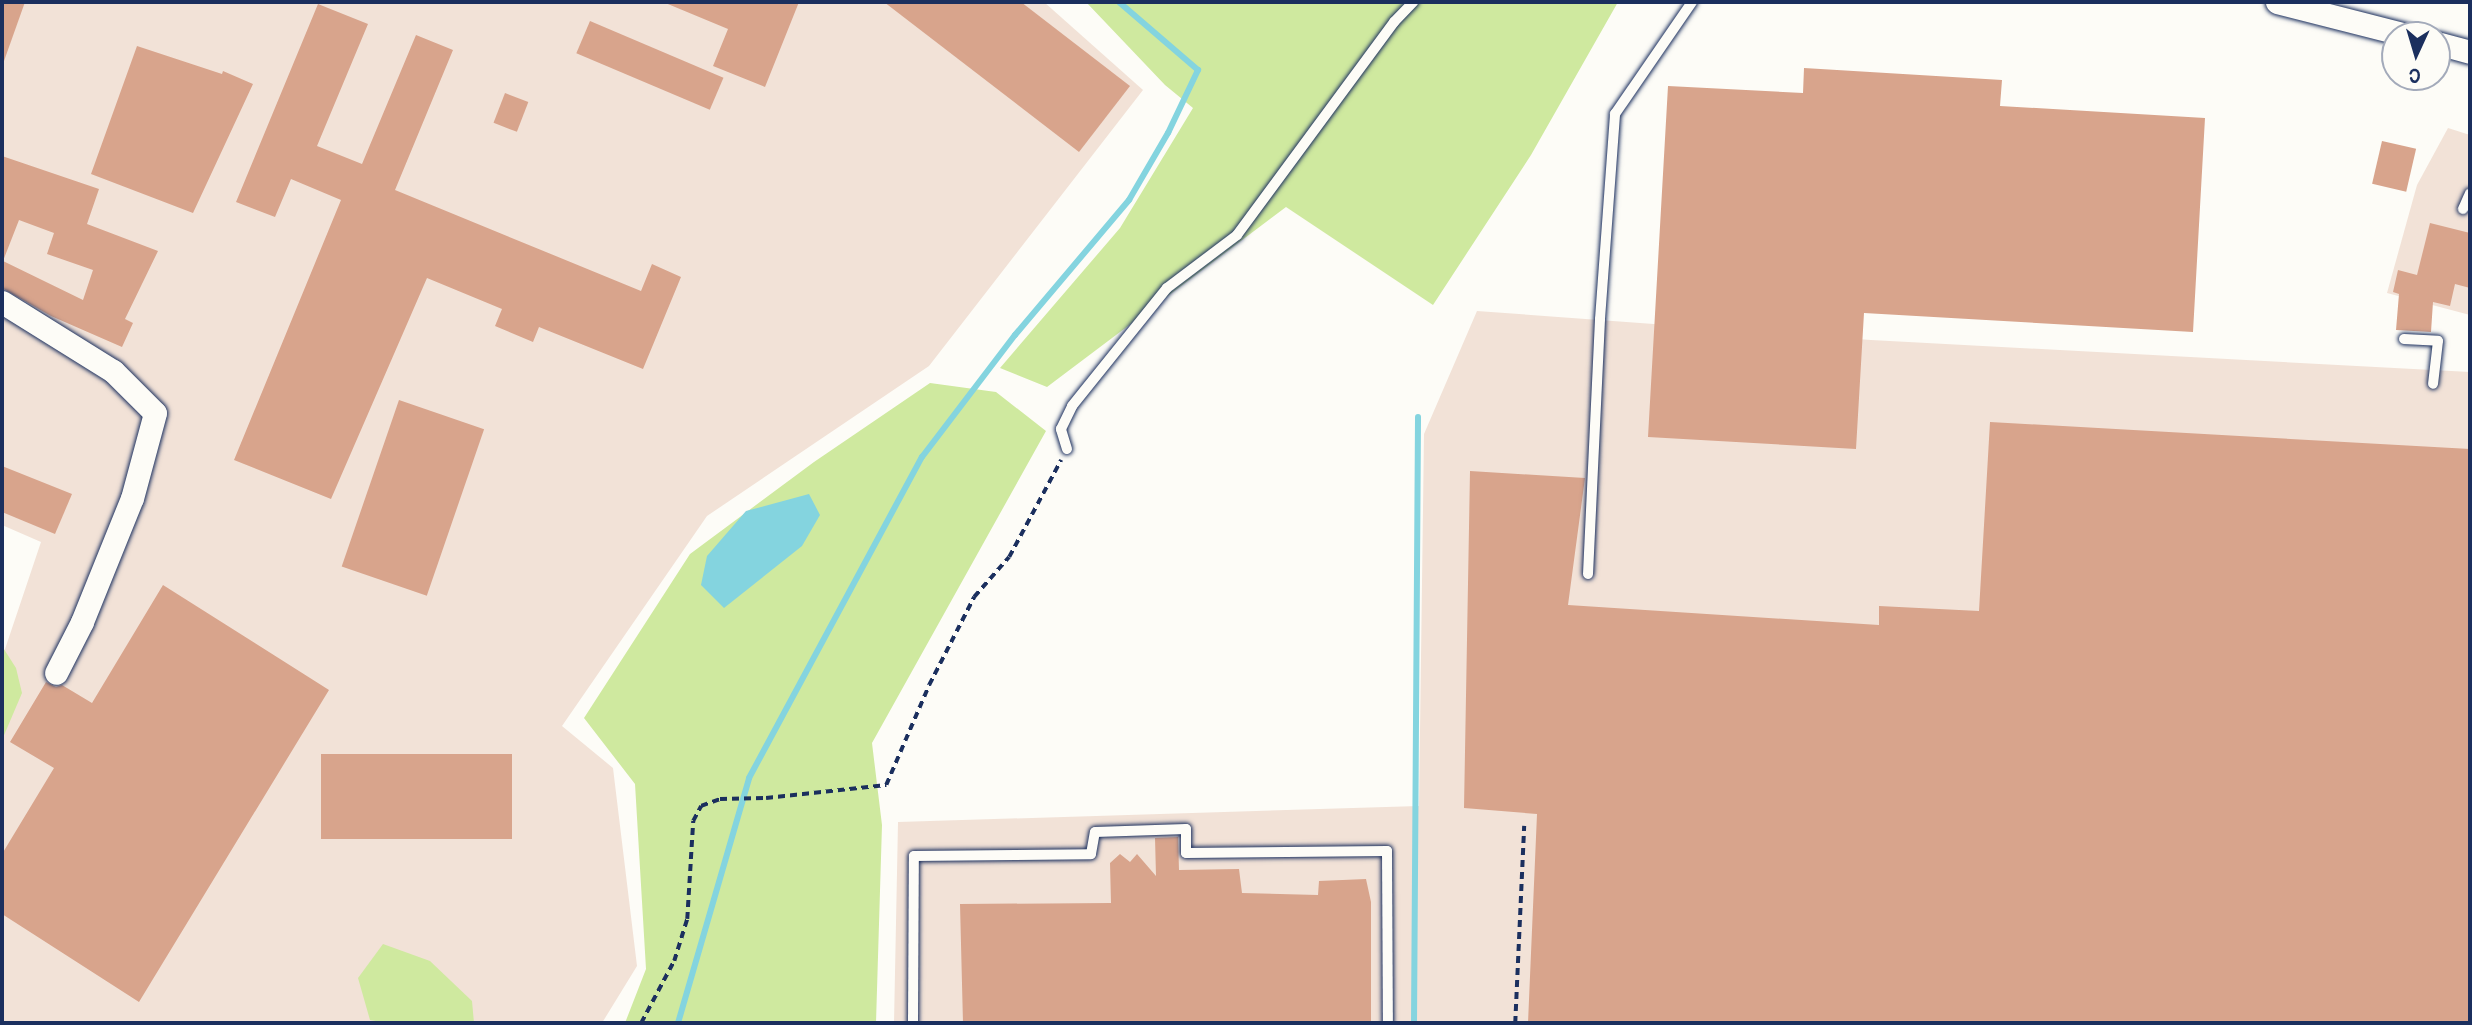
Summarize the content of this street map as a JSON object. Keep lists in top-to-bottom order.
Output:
{
  "north": "bottom"
}
